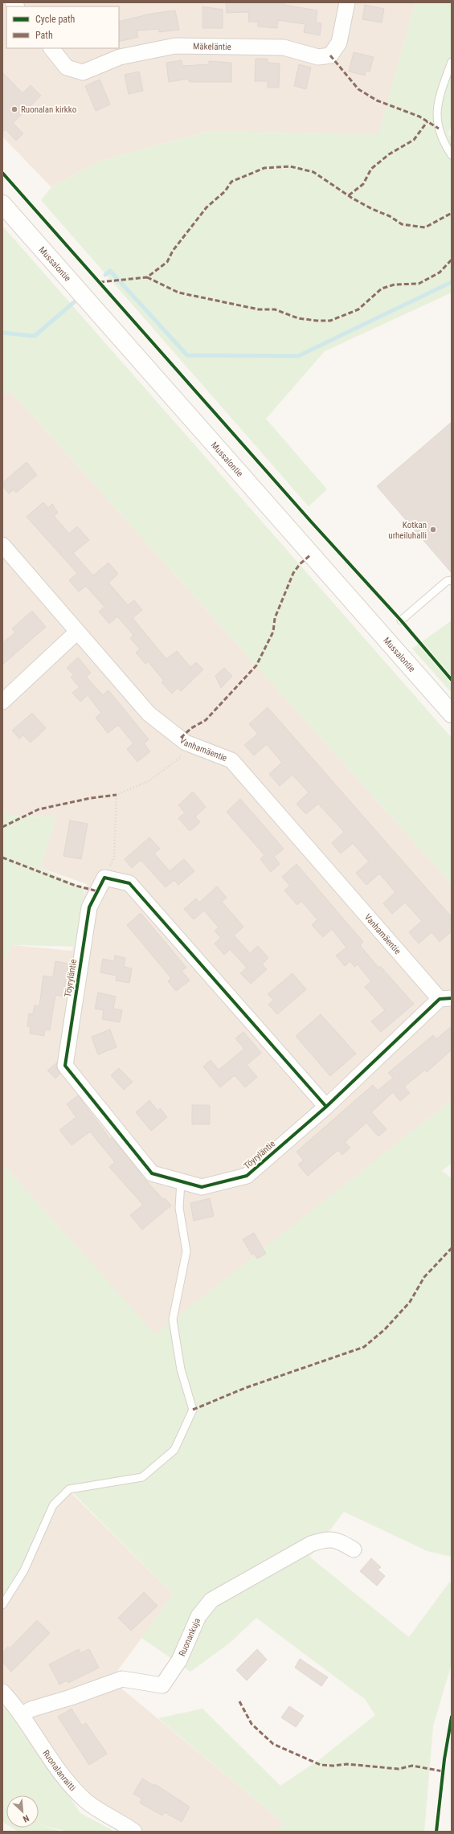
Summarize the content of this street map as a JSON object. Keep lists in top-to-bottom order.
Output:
{
  "streets": {
    "main road": ["Mussalontie"],
    "street": [
      "Mäkeläntie",
      "Vanhamäentie",
      "Töyryläntie",
      "Ruonankuja",
      "Ruonalanraitti"
    ]
  },
  "crossings": [
    ["Vanhamäentie", "Töyryläntie"],
    ["Ruonankuja", "Ruonalanraitti"]
  ],
  "places": ["Ruonalan kirkko", "Kotkan urheiluhalli"],
  "legend": ["Cycle path", "Path"],
  "north": "bottom right"
}
